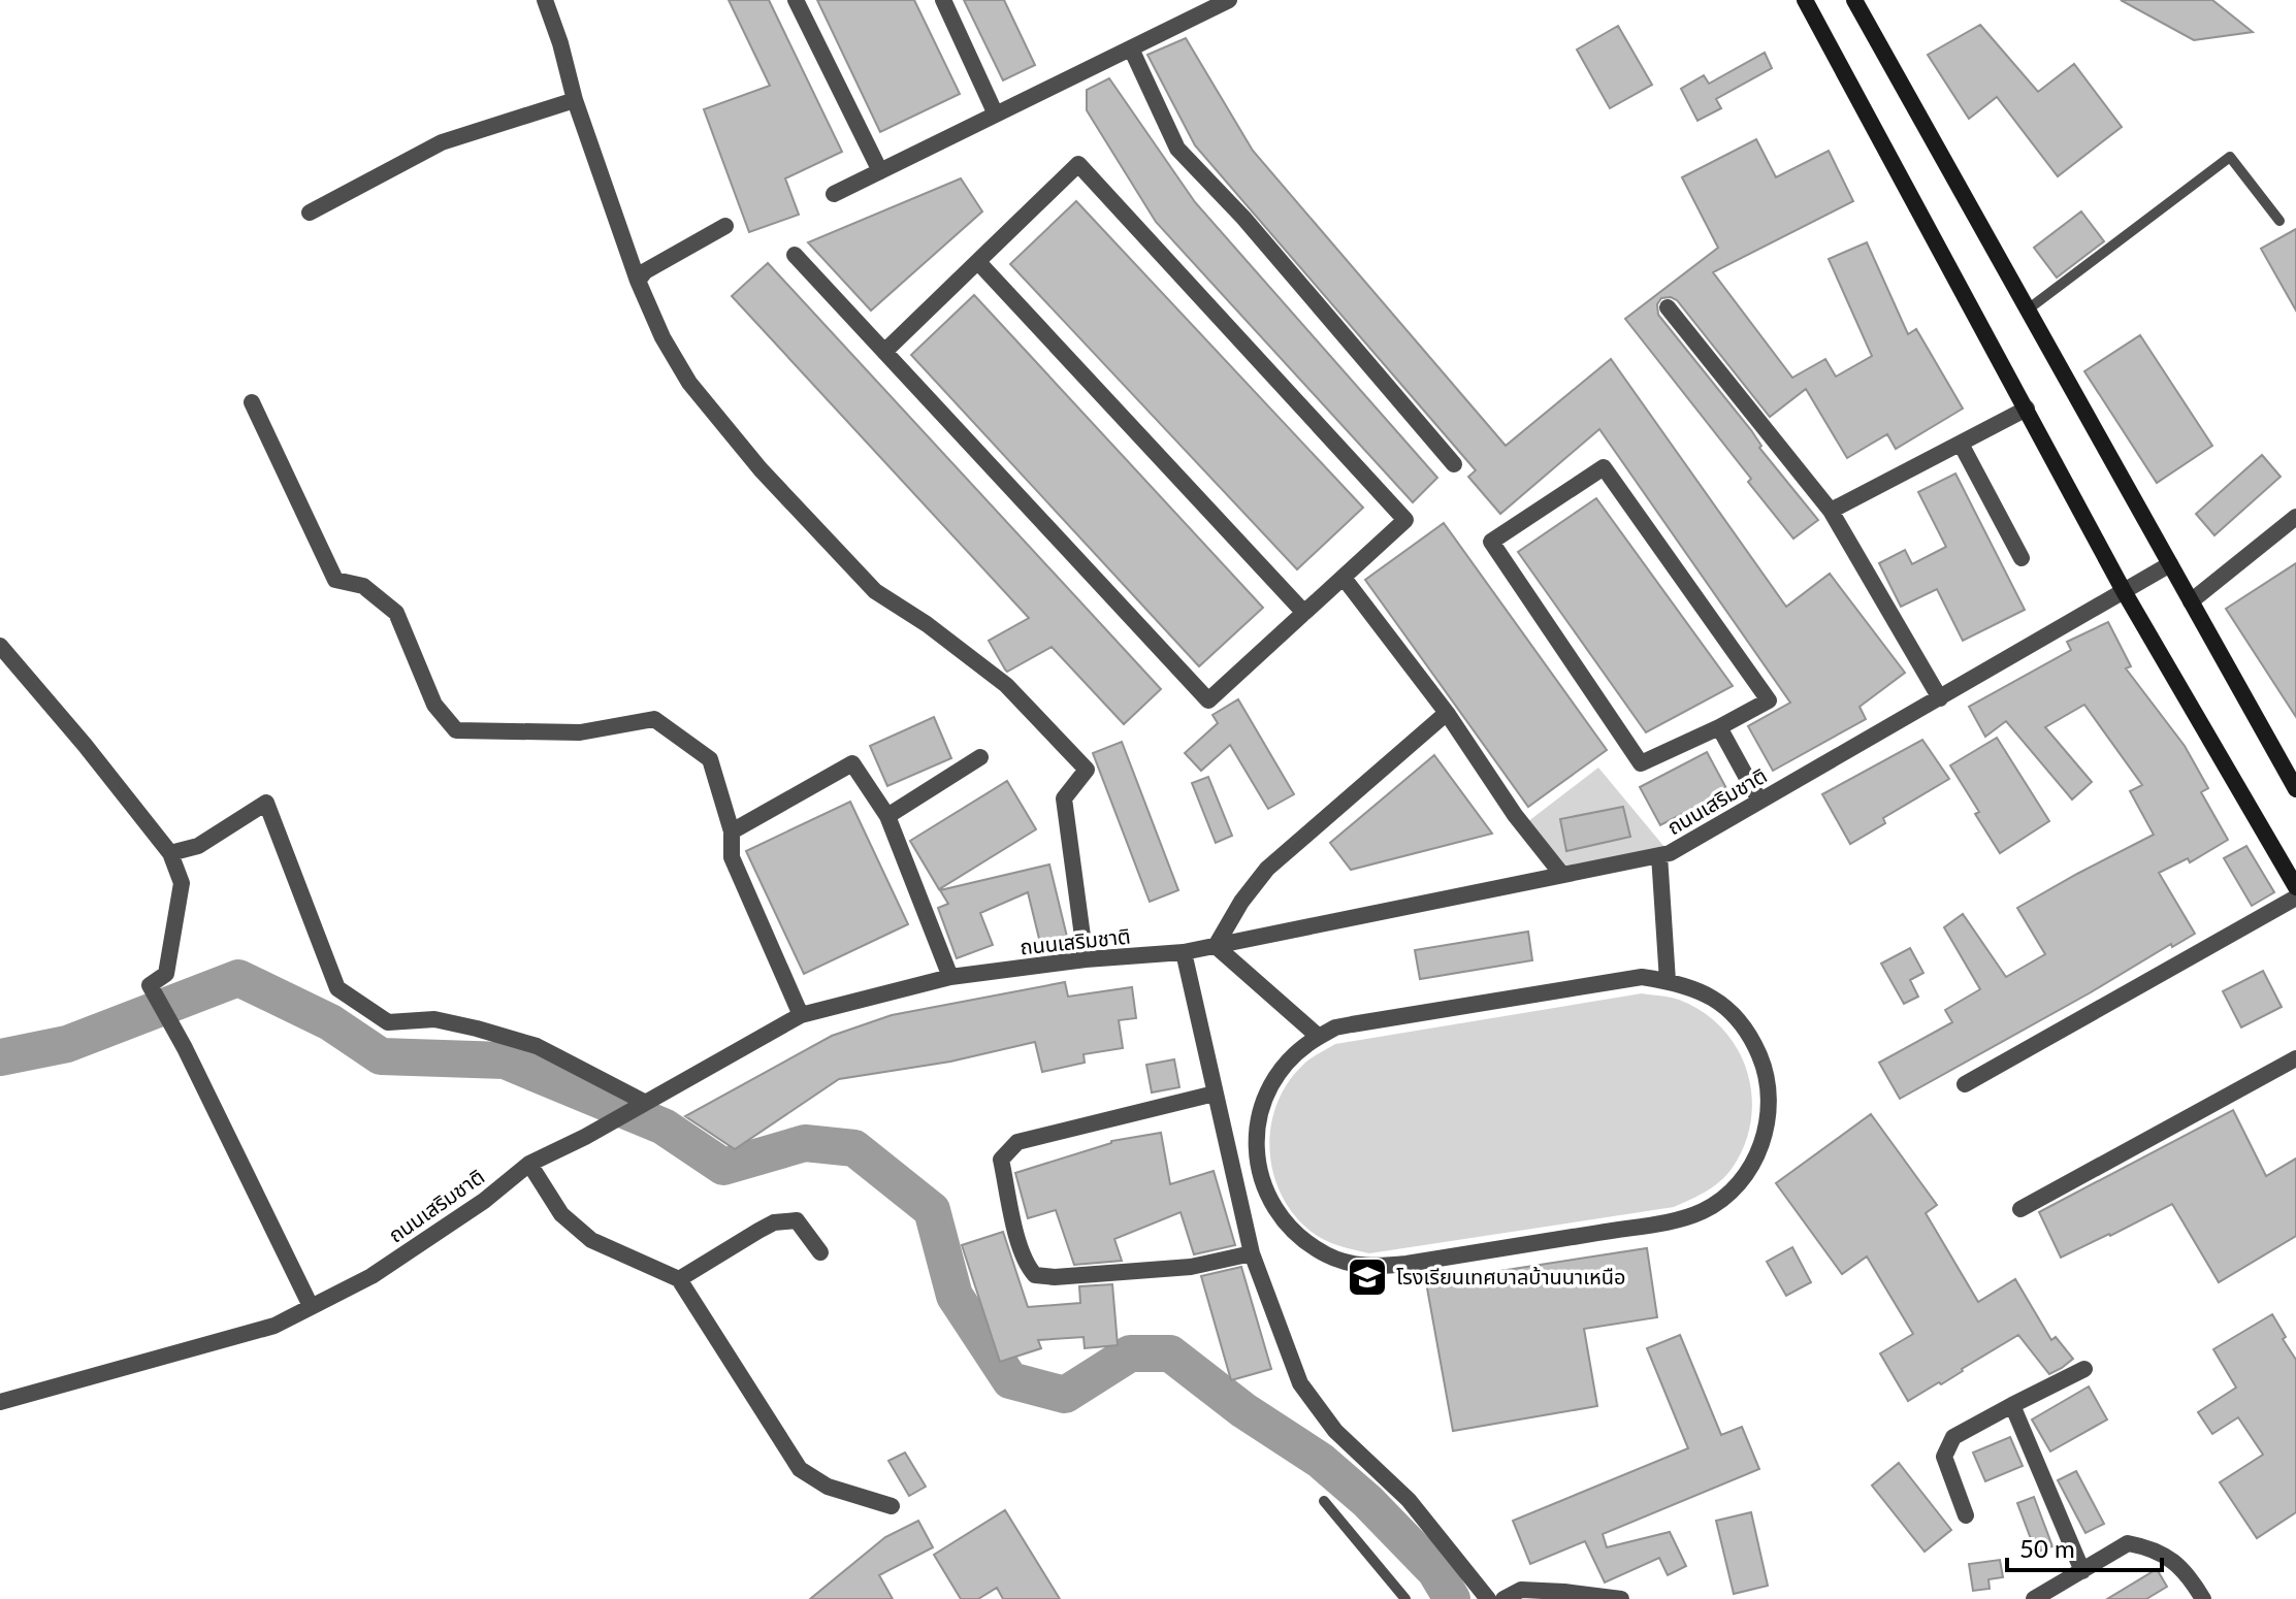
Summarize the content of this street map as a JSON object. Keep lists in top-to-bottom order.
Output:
{
  "streets": {
    "street": ["ถนนเสริมชาติ"]
  },
  "places": {
    "school or university": ["โรงเรียนเทศบาลบ้านนาเหนือ"]
  },
  "scale_bar": "50 m"
}
